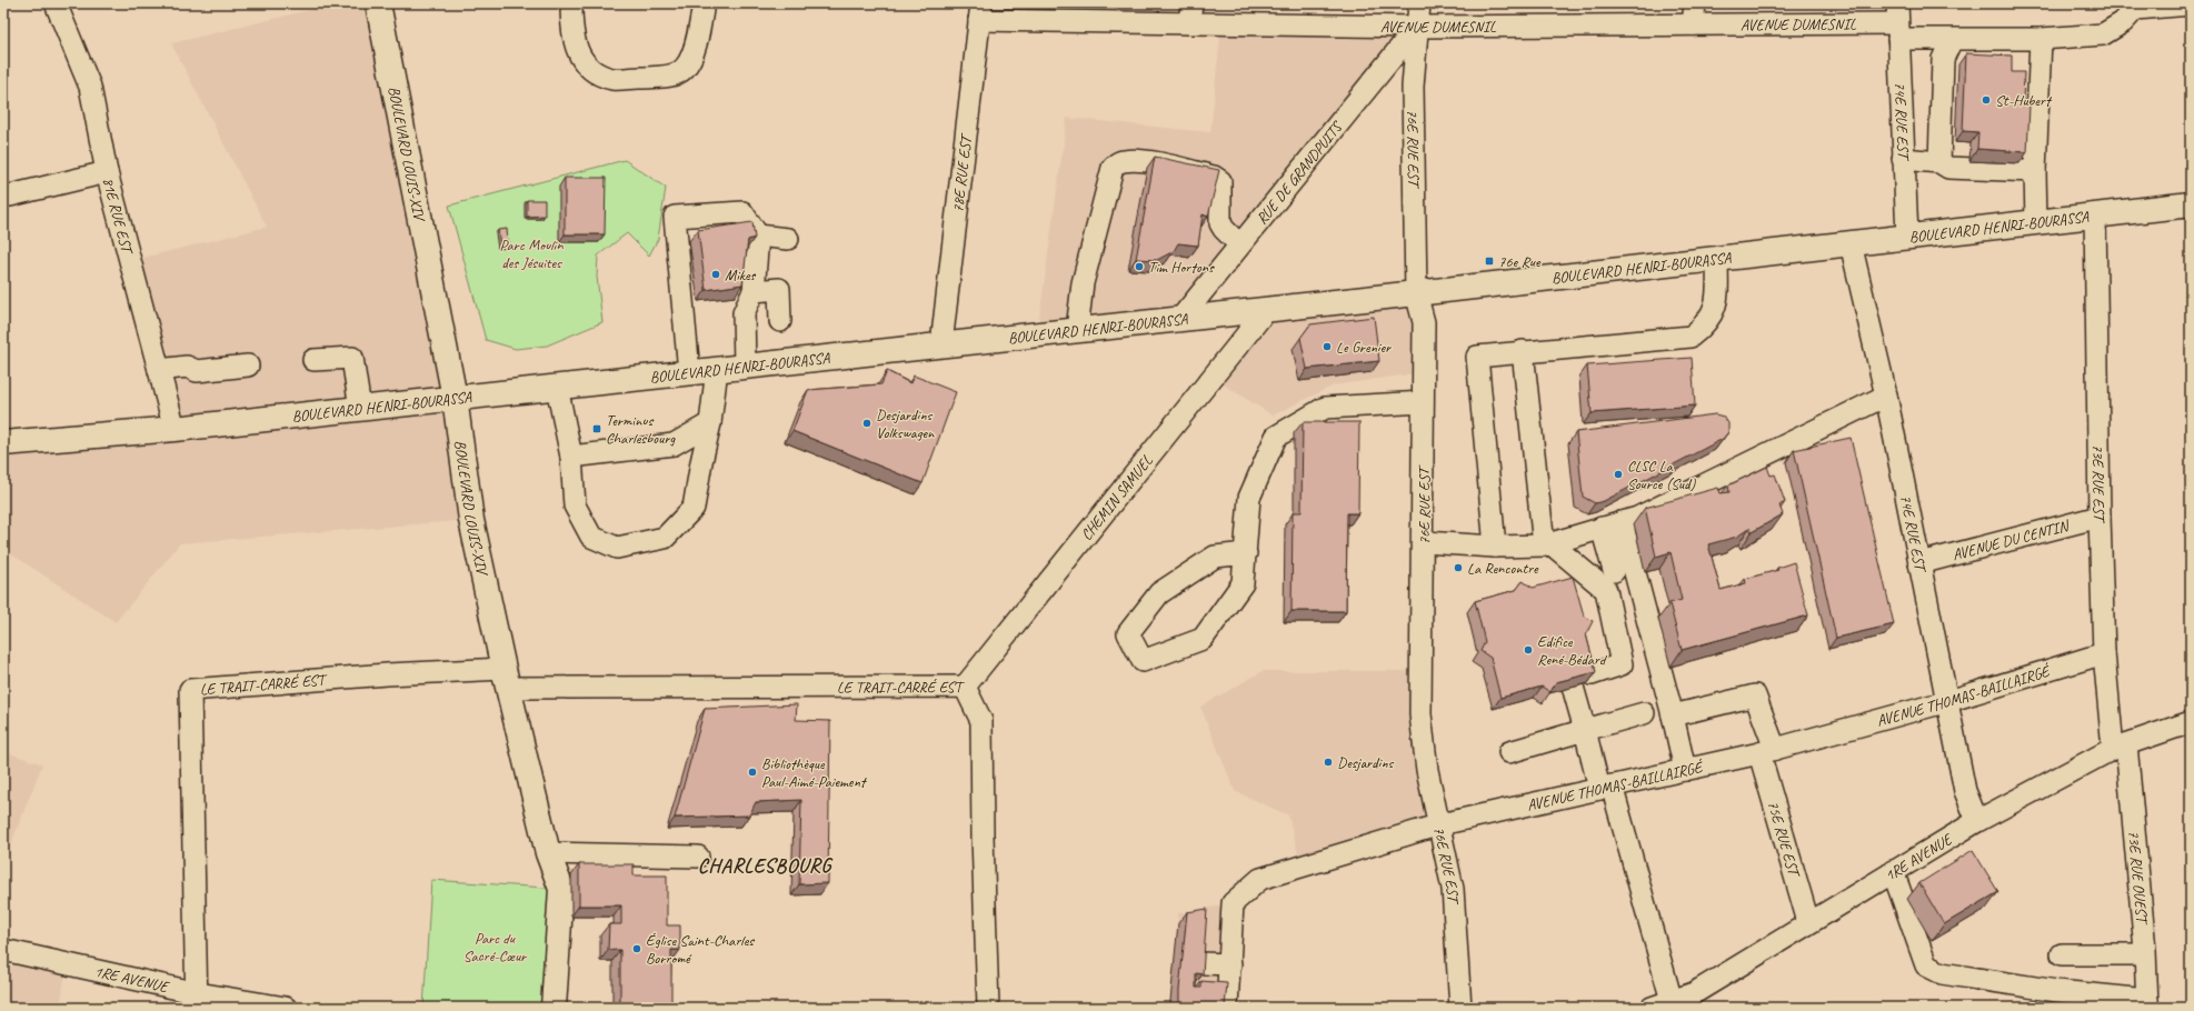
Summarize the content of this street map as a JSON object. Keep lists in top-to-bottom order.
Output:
{
  "streets": {
    "main road": ["BOULEVARD LOUIS-XIV", "BOULEVARD HENRI-BOURASSA"],
    "street": [
      "AVENUE DUMESNIL",
      "74E RUE EST",
      "76E RUE EST",
      "RUE DE GRANDPUITS",
      "78E RUE EST",
      "81E RUE EST",
      "73E RUE EST",
      "CHEMIN SAMUEL",
      "AVENUE DU CENTIN",
      "LE TRAIT-CARRÉ EST",
      "AVENUE THOMAS-BAILLAIRGÉ",
      "75E RUE EST",
      "1RE AVENUE",
      "73E RUE OUEST"
    ]
  },
  "crossings": [
    ["AVENUE DUMESNIL", "74E RUE EST"],
    ["AVENUE DUMESNIL", "76E RUE EST"],
    ["AVENUE DUMESNIL", "RUE DE GRANDPUITS"],
    ["AVENUE DUMESNIL", "78E RUE EST"],
    ["74E RUE EST", "BOULEVARD HENRI-BOURASSA"],
    ["74E RUE EST", "AVENUE DU CENTIN"],
    ["74E RUE EST", "AVENUE THOMAS-BAILLAIRGÉ"],
    ["74E RUE EST", "1RE AVENUE"],
    ["76E RUE EST", "RUE DE GRANDPUITS"],
    ["76E RUE EST", "BOULEVARD HENRI-BOURASSA"],
    ["76E RUE EST", "AVENUE THOMAS-BAILLAIRGÉ"],
    ["BOULEVARD LOUIS-XIV", "BOULEVARD HENRI-BOURASSA"],
    ["BOULEVARD LOUIS-XIV", "LE TRAIT-CARRÉ EST"],
    ["RUE DE GRANDPUITS", "BOULEVARD HENRI-BOURASSA"],
    ["78E RUE EST", "BOULEVARD HENRI-BOURASSA"],
    ["81E RUE EST", "BOULEVARD HENRI-BOURASSA"],
    ["BOULEVARD HENRI-BOURASSA", "73E RUE EST"],
    ["BOULEVARD HENRI-BOURASSA", "CHEMIN SAMUEL"],
    ["73E RUE EST", "AVENUE DU CENTIN"],
    ["73E RUE EST", "AVENUE THOMAS-BAILLAIRGÉ"],
    ["73E RUE EST", "1RE AVENUE"],
    ["73E RUE EST", "73E RUE OUEST"],
    ["CHEMIN SAMUEL", "LE TRAIT-CARRÉ EST"],
    ["LE TRAIT-CARRÉ EST", "1RE AVENUE"],
    ["AVENUE THOMAS-BAILLAIRGÉ", "75E RUE EST"],
    ["75E RUE EST", "1RE AVENUE"],
    ["1RE AVENUE", "73E RUE OUEST"]
  ],
  "districts": ["CHARLESBOURG"],
  "parks": ["Parc Moulin des Jésuites", "Parc du Sacré-Cœur"],
  "places": {
    "other": [
      "St-Hubert",
      "Tim Hortons",
      "Mikes",
      "Le Grenier",
      "Desjardins Volkswagen",
      "CLSC La Source (Sud)",
      "La Rencontre",
      "Edifice René-Bédard",
      "Desjardins",
      "Bibliothèque Paul-Aimé-Paiement",
      "Église Saint-Charles Borromé"
    ],
    "transit": ["76e Rue", "Terminus Charlesbourg"]
  }
}
